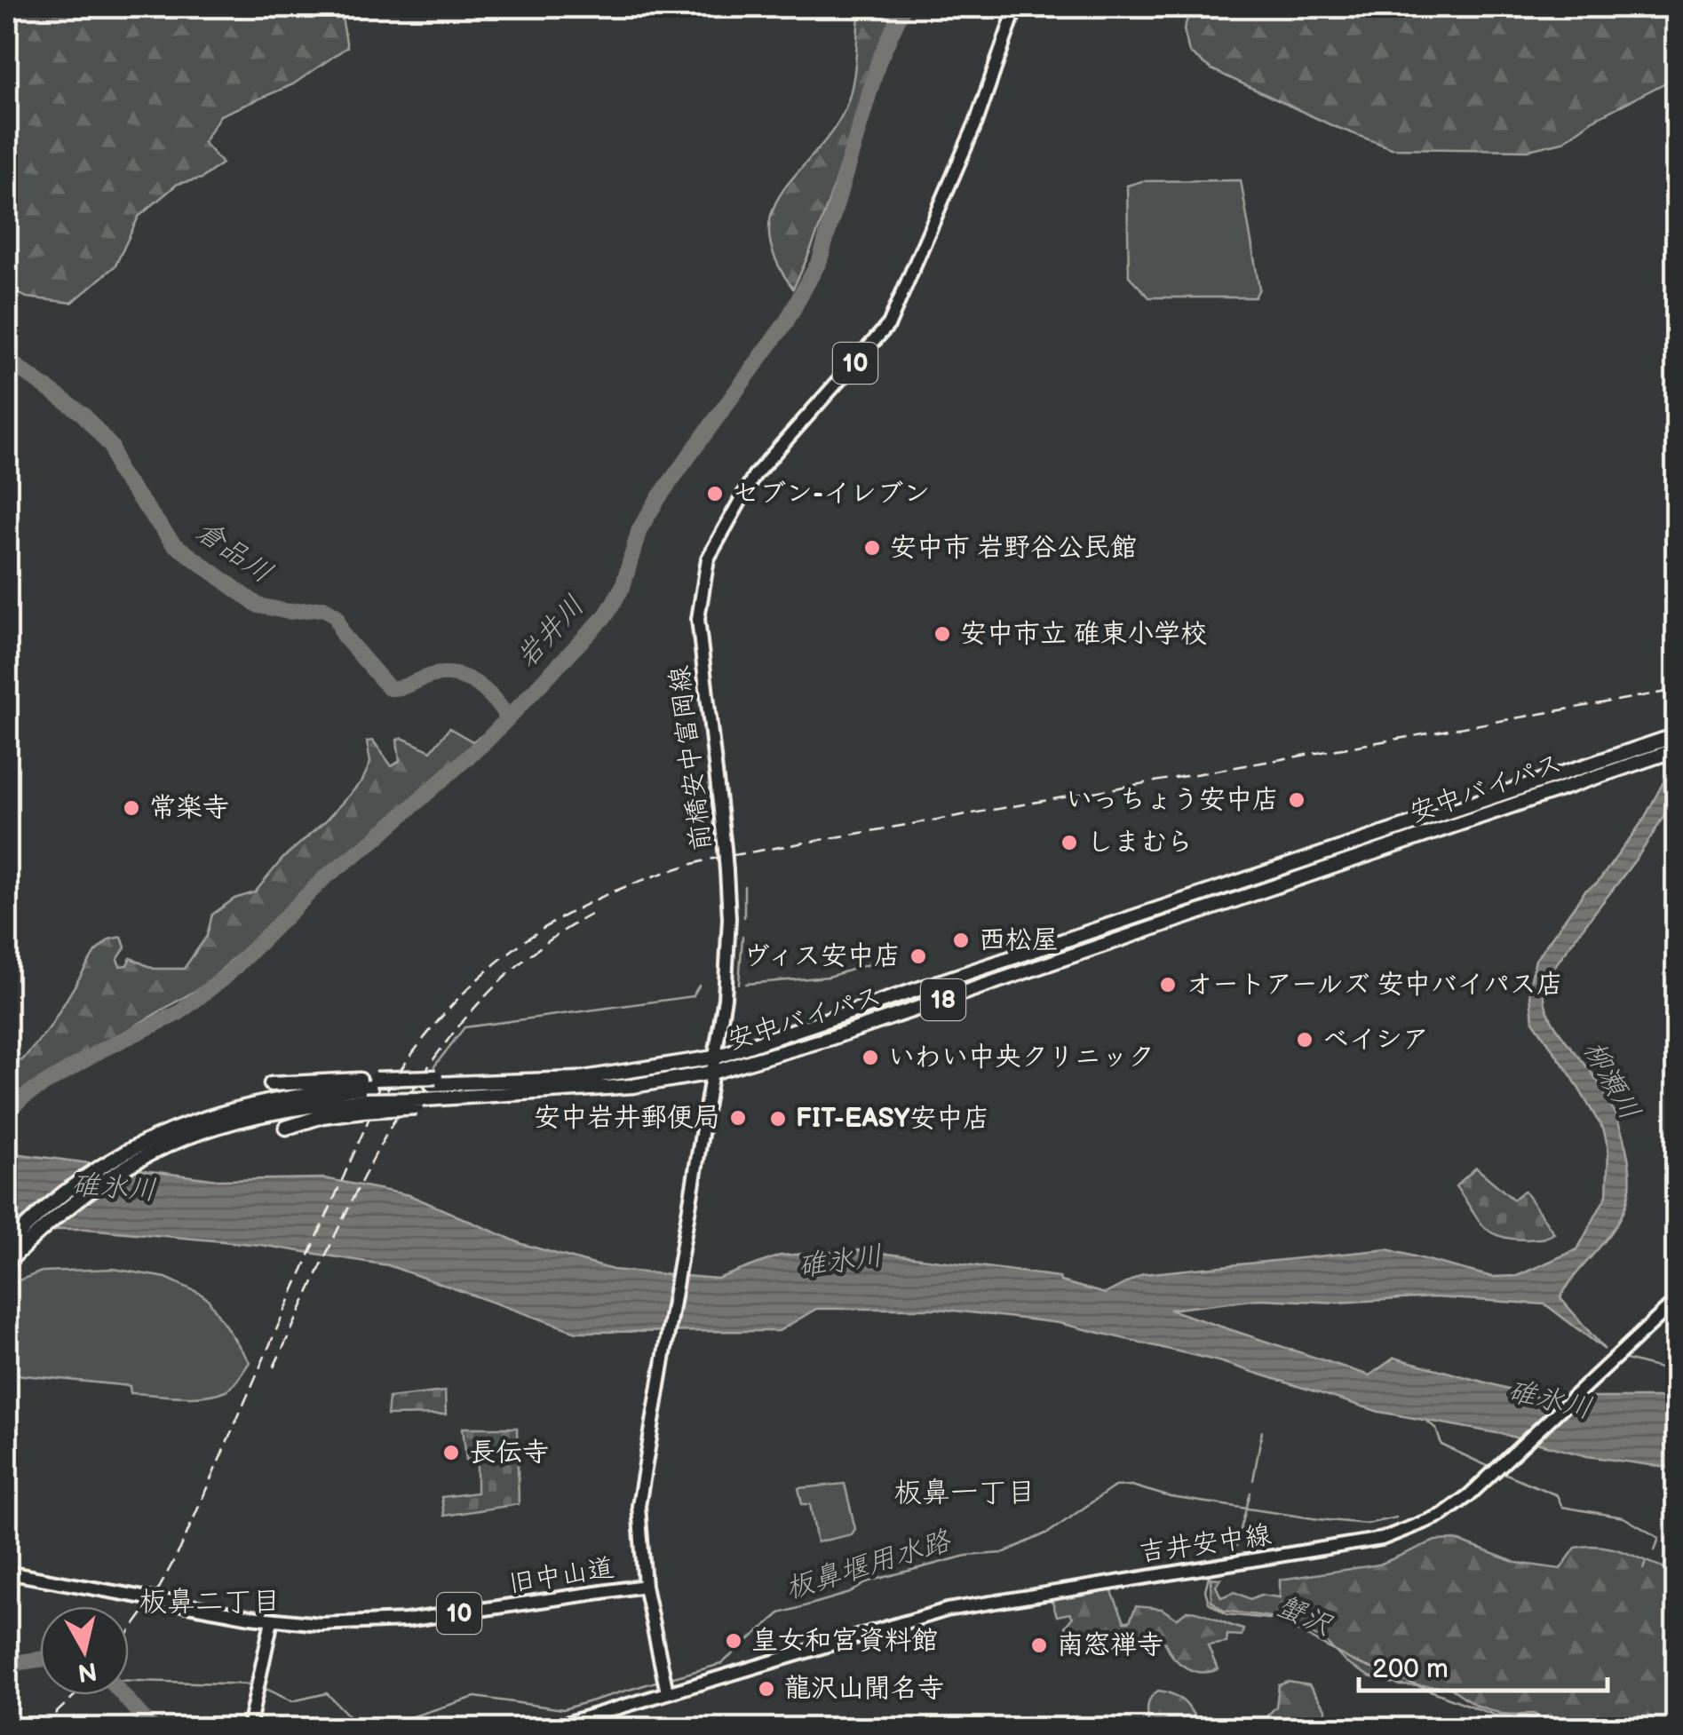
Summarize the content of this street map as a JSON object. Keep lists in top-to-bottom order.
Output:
{
  "streets": {
    "highway": ["安中バイパス", "18"],
    "main road": [
      "10",
      "前橋安中富岡線",
      "吉井安中線",
      "旧中山道"
    ]
  },
  "crossings": [
    ["前橋安中富岡線", "安中バイパス"],
    ["前橋安中富岡線", "吉井安中線"],
    ["前橋安中富岡線", "旧中山道"]
  ],
  "districts": ["板鼻一丁目", "板鼻二丁目"],
  "water": [
    "倉品川",
    "岩井川",
    "柳瀬川",
    "碓氷川",
    "板鼻堰用水路",
    "蟹沢"
  ],
  "places": [
    "セブン-イレブン",
    "安中市 岩野谷公民館",
    "安中市立 碓東小学校",
    "いっちょう安中店",
    "常楽寺",
    "しまむら",
    "西松屋",
    "ヴィス安中店",
    "オートアールズ 安中バイパス店",
    "ベイシア",
    "いわい中央クリニック",
    "安中岩井郵便局",
    "FIT-EASY安中店",
    "長伝寺",
    "皇女和宮資料館",
    "南窓禅寺",
    "龍沢山聞名寺"
  ],
  "scale_bar": "200 m",
  "north": "bottom"
}
